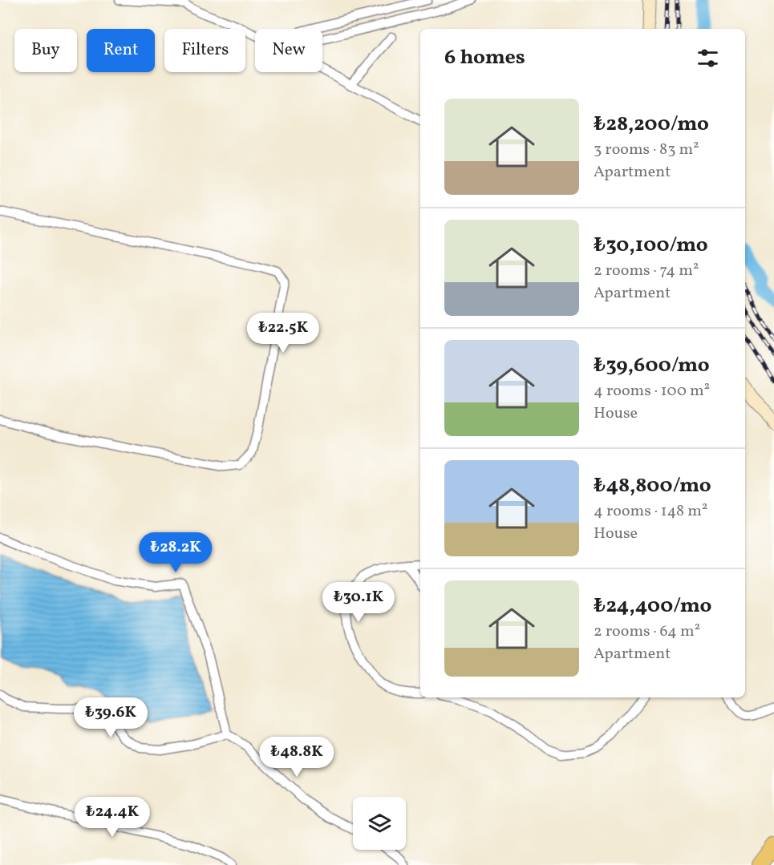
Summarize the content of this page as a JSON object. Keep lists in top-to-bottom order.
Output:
{
  "page": {
    "chip": [
      "Buy",
      "Rent",
      "Filters",
      "New"
    ],
    "heading": "6 homes",
    "list": [
      {
        "name": "₺28,200/mo",
        "note": "3 rooms · 83 m² · Apartment"
      },
      {
        "name": "₺30,100/mo",
        "note": "2 rooms · 74 m² · Apartment"
      },
      {
        "name": "₺39,600/mo",
        "note": "4 rooms · 100 m² · House"
      },
      {
        "name": "₺48,800/mo",
        "note": "4 rooms · 148 m² · House"
      },
      {
        "name": "₺24,400/mo",
        "note": "2 rooms · 64 m² · Apartment"
      }
    ],
    "price": [
      "₺22.5K",
      "₺28.2K",
      "₺30.1K",
      "₺39.6K",
      "₺48.8K",
      "₺24.4K"
    ]
  }
}
